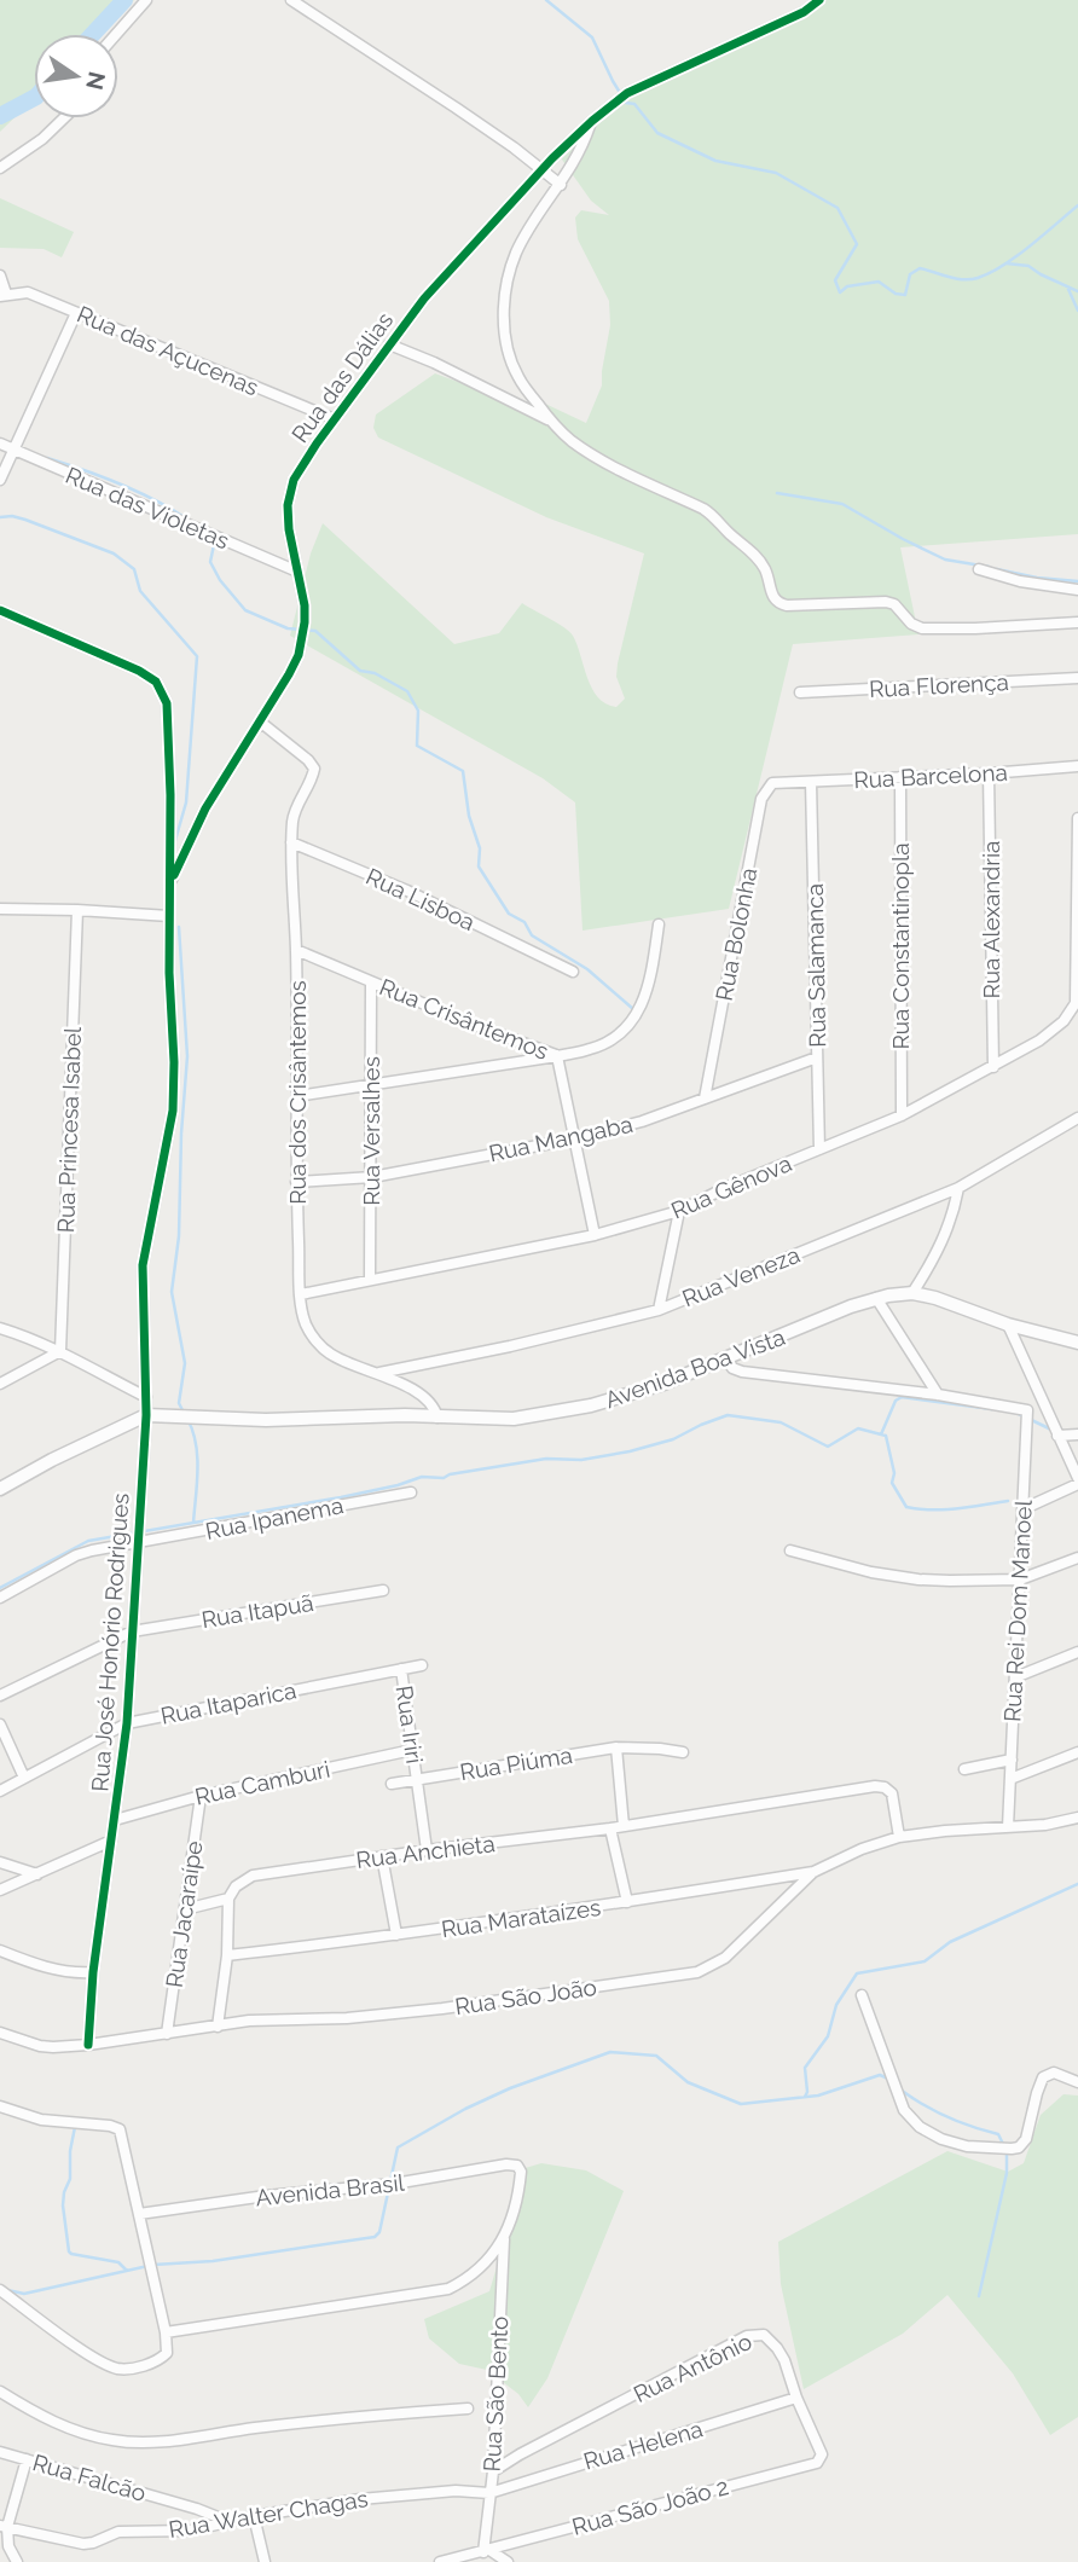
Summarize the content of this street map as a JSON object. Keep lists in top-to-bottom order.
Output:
{
  "streets": {
    "street": [
      "Rua das Açucenas",
      "Rua das Dálias",
      "Rua das Violetas",
      "Rua Florença",
      "Rua Barcelona",
      "Rua Lisboa",
      "Rua Alexandria",
      "Rua Bolonha",
      "Rua Constantinopla",
      "Rua Salamanca",
      "Rua Crisântemos",
      "Rua dos Crisântemos",
      "Rua Princesa Isabel",
      "Rua Versalhes",
      "Rua Mangaba",
      "Rua Gênova",
      "Rua Veneza",
      "Avenida Boa Vista",
      "Rua Ipanema",
      "Rua Itapuã",
      "Rua Rei Dom Manoel",
      "Rua José Honório Rodrigues",
      "Rua Itaparica",
      "Rua Iriri",
      "Rua Piúma",
      "Rua Camburi",
      "Rua Anchieta",
      "Rua Jacaraípe",
      "Rua Marataízes",
      "Rua São João",
      "Avenida Brasil",
      "Rua Antônio",
      "Rua São Bento",
      "Rua Helena",
      "Rua Falcão",
      "Rua São João 2",
      "Rua Walter Chagas"
    ]
  },
  "crossings": [
    ["Rua das Açucenas", "Rua das Dálias"],
    ["Rua das Dálias", "Rua das Violetas"],
    ["Rua das Dálias", "Rua dos Crisântemos"],
    ["Rua das Dálias", "Rua José Honório Rodrigues"],
    ["Rua Barcelona", "Rua Alexandria"],
    ["Rua Barcelona", "Rua Bolonha"],
    ["Rua Barcelona", "Rua Constantinopla"],
    ["Rua Barcelona", "Rua Salamanca"],
    ["Rua Lisboa", "Rua dos Crisântemos"],
    ["Rua Alexandria", "Rua Gênova"],
    ["Rua Bolonha", "Rua Mangaba"],
    ["Rua Constantinopla", "Rua Gênova"],
    ["Rua Salamanca", "Rua Mangaba"],
    ["Rua Salamanca", "Rua Gênova"],
    ["Rua Crisântemos", "Rua dos Crisântemos"],
    ["Rua Crisântemos", "Rua Versalhes"],
    ["Rua Crisântemos", "Rua Mangaba"],
    ["Rua Crisântemos", "Rua Gênova"],
    ["Rua dos Crisântemos", "Rua Mangaba"],
    ["Rua dos Crisântemos", "Rua Gênova"],
    ["Rua dos Crisântemos", "Rua Veneza"],
    ["Rua dos Crisântemos", "Avenida Boa Vista"],
    ["Rua Versalhes", "Rua Mangaba"],
    ["Rua Versalhes", "Rua Gênova"],
    ["Avenida Boa Vista", "Rua José Honório Rodrigues"],
    ["Rua Ipanema", "Rua José Honório Rodrigues"],
    ["Rua Itapuã", "Rua José Honório Rodrigues"],
    ["Rua Rei Dom Manoel", "Rua São João"],
    ["Rua José Honório Rodrigues", "Rua Itaparica"],
    ["Rua José Honório Rodrigues", "Rua Camburi"],
    ["Rua José Honório Rodrigues", "Rua São João"],
    ["Rua Itaparica", "Rua Iriri"],
    ["Rua Iriri", "Rua Piúma"],
    ["Rua Iriri", "Rua Camburi"],
    ["Rua Camburi", "Rua Jacaraípe"],
    ["Rua Anchieta", "Rua São João"],
    ["Rua Jacaraípe", "Rua São João"],
    ["Rua Marataízes", "Rua São João"],
    ["Avenida Brasil", "Rua São Bento"],
    ["Rua Antônio", "Rua São Bento"],
    ["Rua Antônio", "Rua Helena"],
    ["Rua Antônio", "Rua São João 2"],
    ["Rua São Bento", "Rua Helena"],
    ["Rua São Bento", "Rua São João 2"],
    ["Rua São Bento", "Rua Walter Chagas"],
    ["Rua Helena", "Rua Walter Chagas"],
    ["Rua Falcão", "Rua Walter Chagas"]
  ],
  "north": "right"
}
